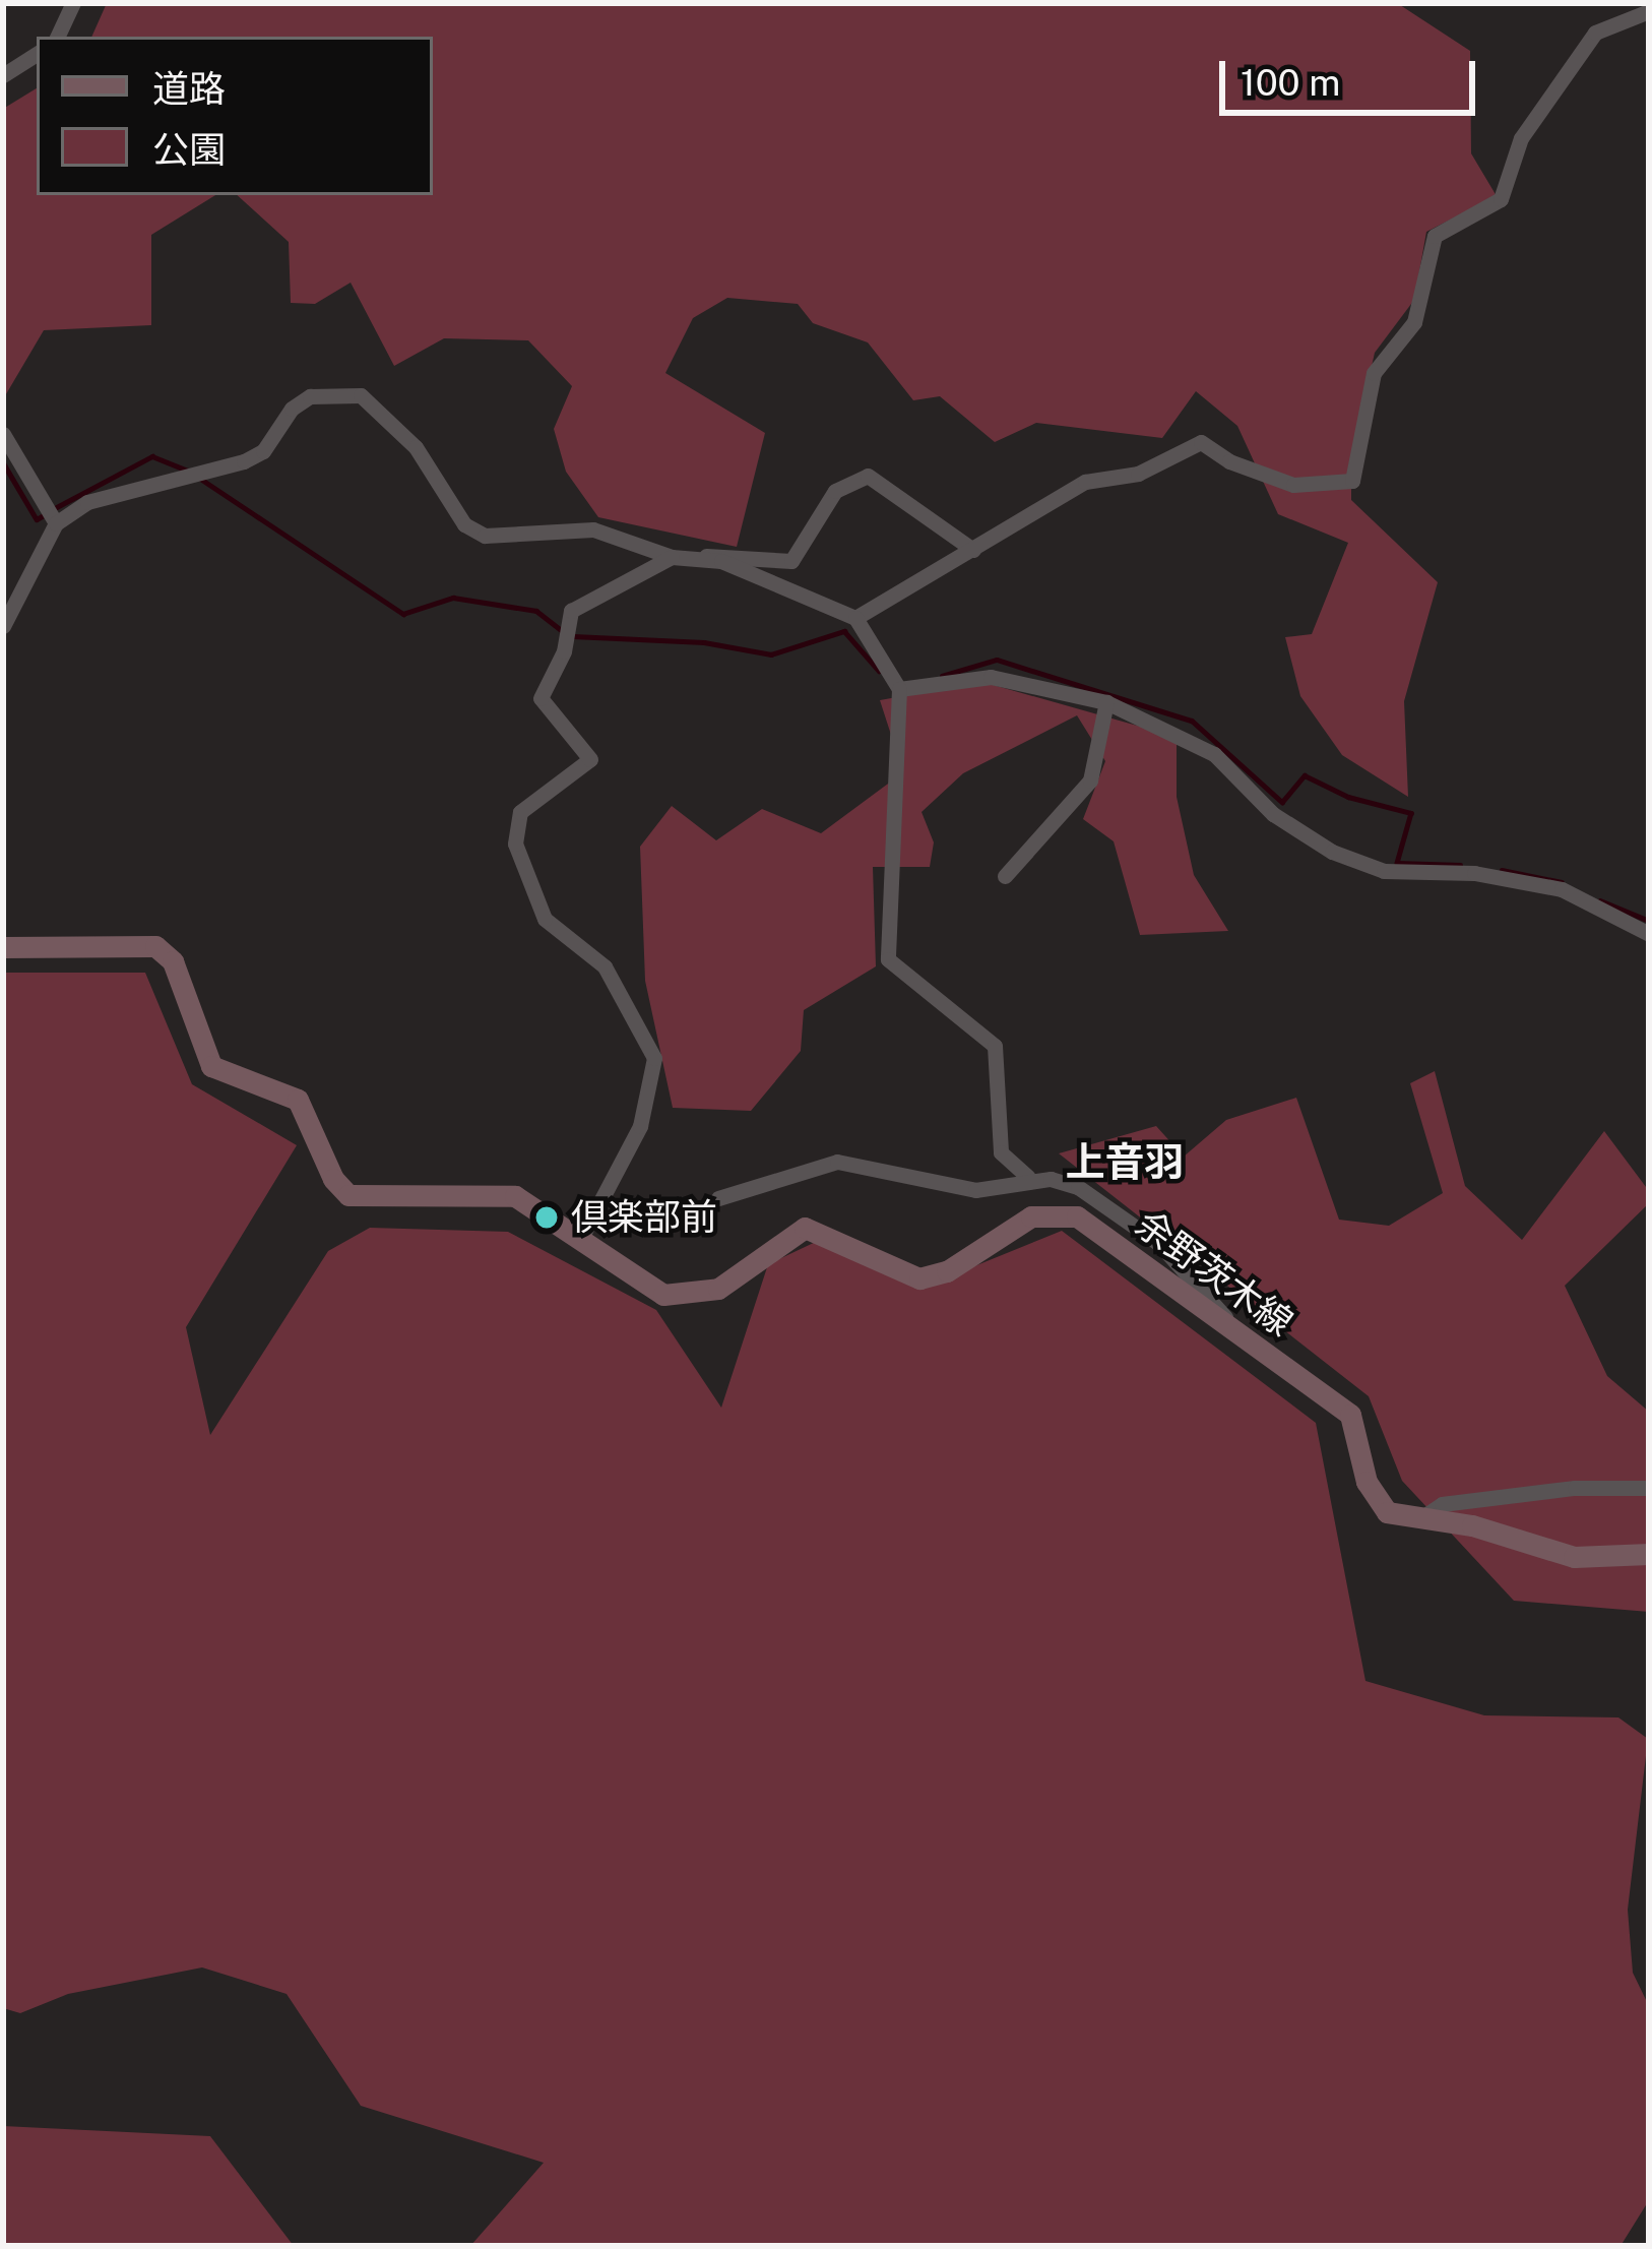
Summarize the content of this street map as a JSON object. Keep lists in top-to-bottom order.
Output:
{
  "streets": {
    "main road": ["余野茨木線"]
  },
  "districts": ["上音羽"],
  "places": ["倶楽部前"],
  "legend": ["道路", "公園"],
  "scale_bar": "100 m"
}
